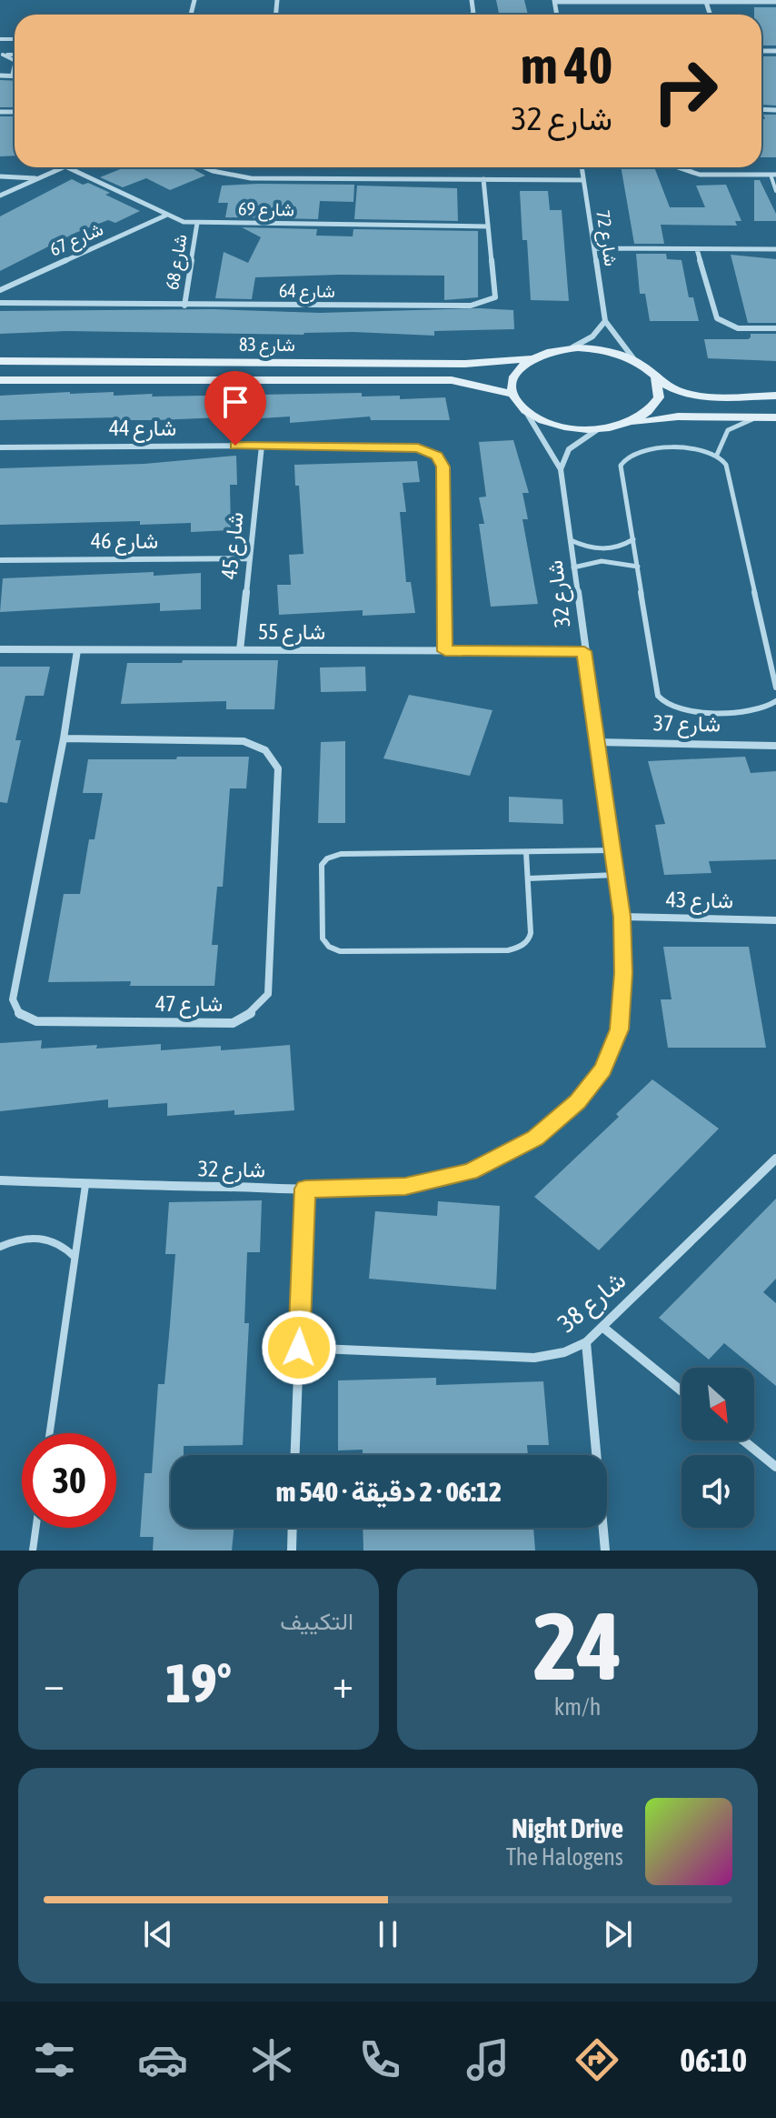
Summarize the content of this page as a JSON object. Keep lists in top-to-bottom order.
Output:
{
  "streets": {
    "street": [
      "شارع 69",
      "شارع 72",
      "شارع 67",
      "شارع 68",
      "شارع 64",
      "شارع 83",
      "شارع 44",
      "شارع 46",
      "شارع 45",
      "شارع 32",
      "شارع 55",
      "شارع 37",
      "شارع 43",
      "شارع 47",
      "شارع 38"
    ]
  },
  "crossings": [
    ["شارع 69", "شارع 67"],
    ["شارع 69", "شارع 68"],
    ["شارع 69", "شارع 64"],
    ["شارع 72", "شارع 83"],
    ["شارع 68", "شارع 64"],
    ["شارع 44", "شارع 45"],
    ["شارع 44", "شارع 55"],
    ["شارع 46", "شارع 45"],
    ["شارع 45", "شارع 55"],
    ["شارع 32", "شارع 55"],
    ["شارع 32", "شارع 37"],
    ["شارع 32", "شارع 43"],
    ["شارع 55", "شارع 47"]
  ],
  "north": "bottom right",
  "page": {
    "turn": ["40 m", "شارع 32"],
    "limit": "30",
    "trip": "06:12 · 2 دقيقة · 540 m",
    "tile": [
      ["24", "km/h"],
      "التكييف"
    ],
    "heat": ["−", "19°", "+"],
    "song": ["Night Drive", "The Halogens"],
    "tabs": "06:10"
  }
}
